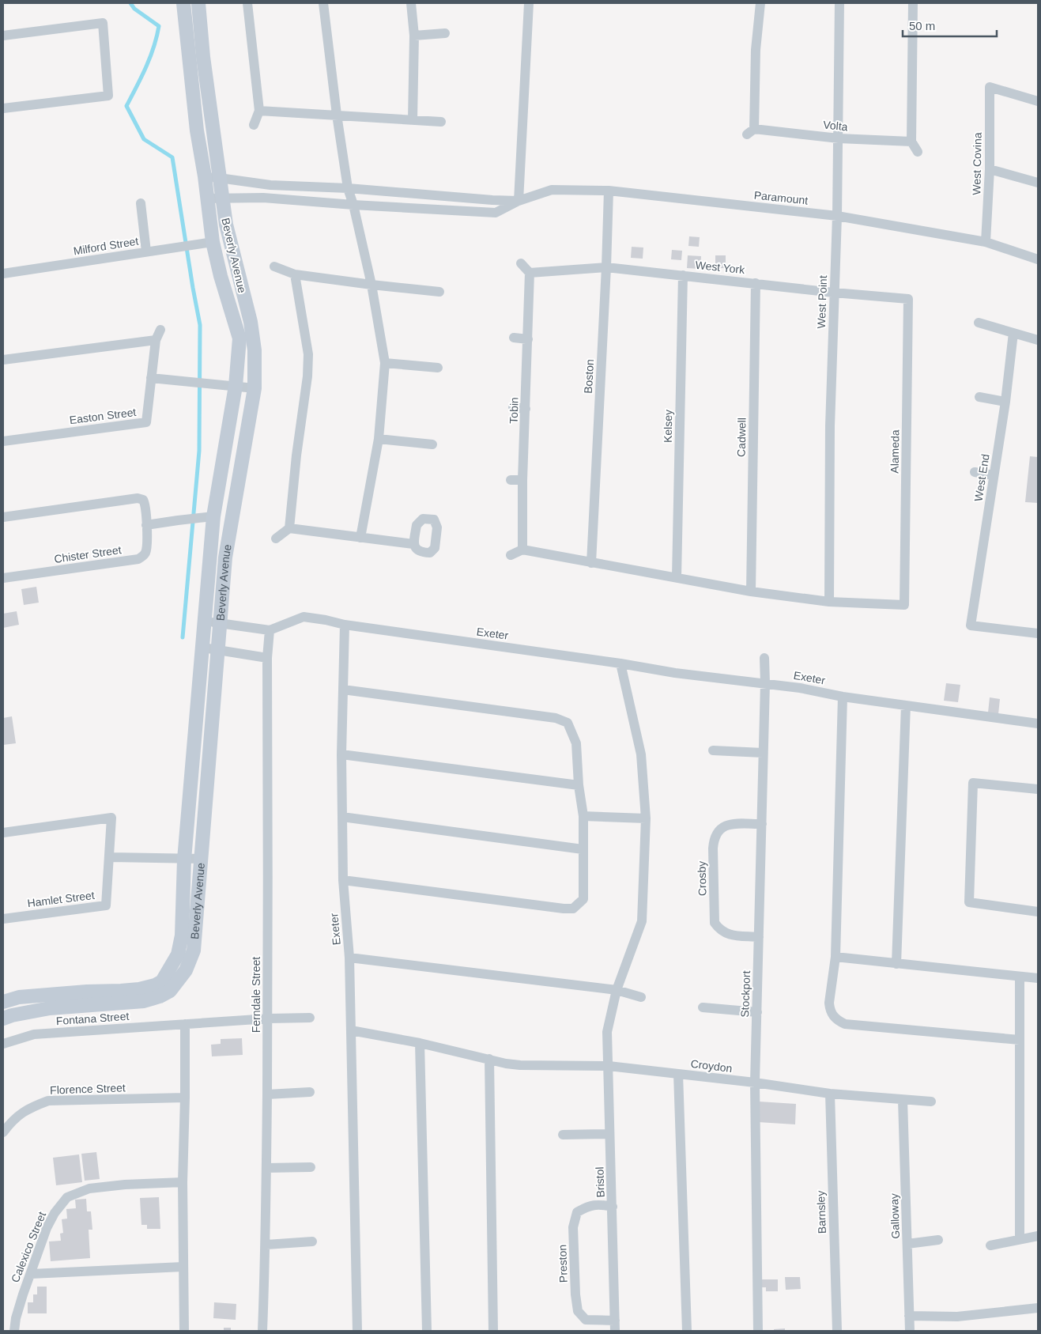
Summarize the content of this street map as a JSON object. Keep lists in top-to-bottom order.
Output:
{
  "streets": {
    "street": [
      "Volta",
      "West Covina",
      "Paramount",
      "Milford Street",
      "Beverly Avenue",
      "West York",
      "West Point",
      "Boston",
      "Tobin",
      "Easton Street",
      "Kelsey",
      "Cadwell",
      "Alameda",
      "West End",
      "Chister Street",
      "Exeter",
      "Crosby",
      "Hamlet Street",
      "Stockport",
      "Ferndale Street",
      "Fontana Street",
      "Croydon",
      "Florence Street",
      "Bristol",
      "Barnsley",
      "Galloway",
      "Calexico Street",
      "Preston"
    ]
  },
  "crossings": [
    ["Volta", "West Point"],
    ["West Covina", "Paramount"],
    ["Paramount", "West Point"],
    ["Paramount", "Boston"],
    ["Milford Street", "Beverly Avenue"],
    ["West York", "West Point"],
    ["West York", "Boston"],
    ["West York", "Tobin"],
    ["West York", "Kelsey"],
    ["West York", "Cadwell"],
    ["West York", "Alameda"],
    ["West Point", "Alameda"],
    ["Exeter", "Stockport"],
    ["Exeter", "Croydon"],
    ["Exeter", "Bristol"],
    ["Crosby", "Stockport"],
    ["Stockport", "Croydon"],
    ["Ferndale Street", "Fontana Street"],
    ["Croydon", "Bristol"],
    ["Croydon", "Barnsley"],
    ["Croydon", "Galloway"],
    ["Bristol", "Preston"]
  ],
  "scale_bar": "50 m"
}
